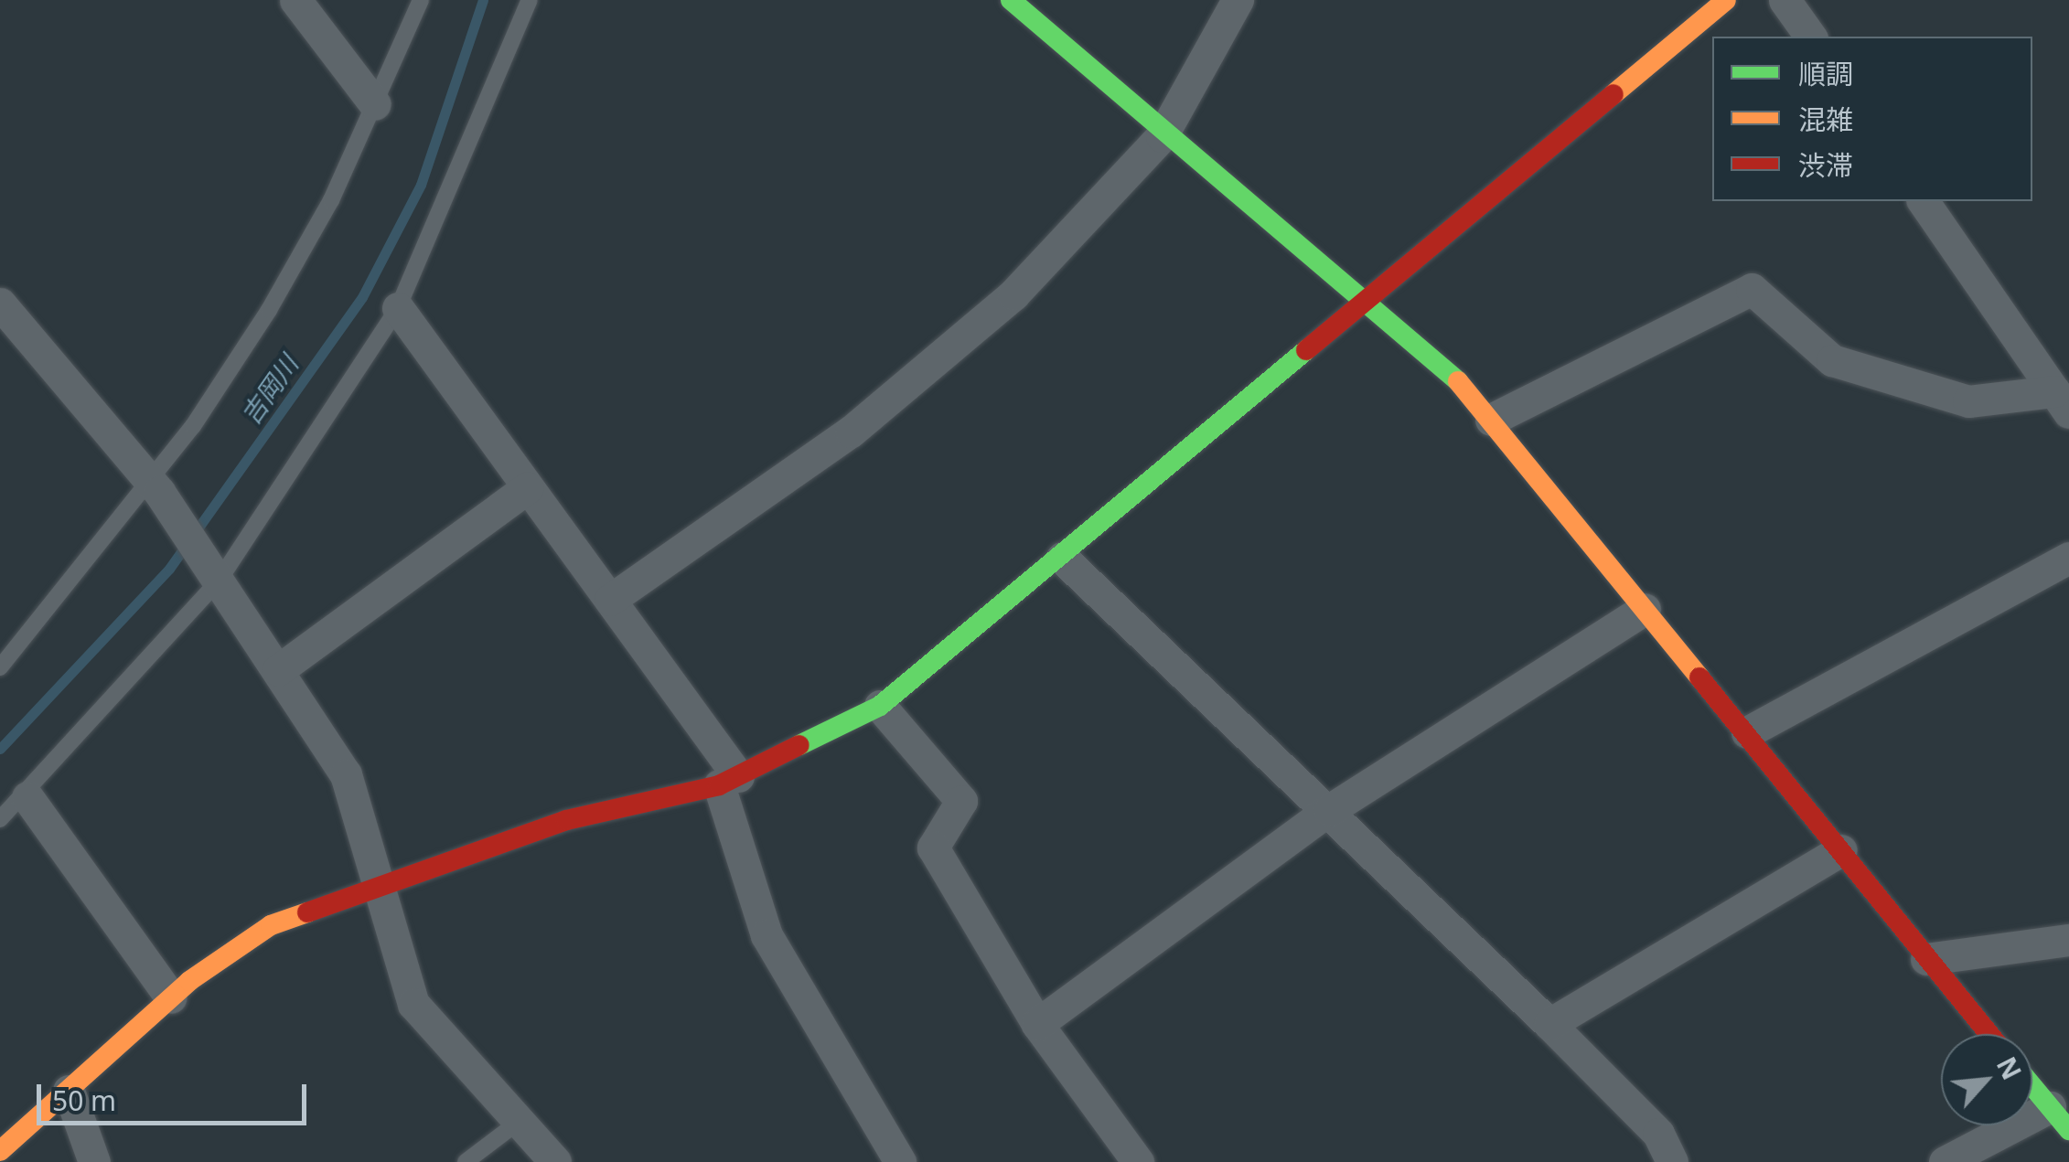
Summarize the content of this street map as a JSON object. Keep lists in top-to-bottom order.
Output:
{
  "water": ["吉岡川"],
  "legend": ["順調", "混雑", "渋滞"],
  "scale_bar": "50 m",
  "north": "top right"
}
